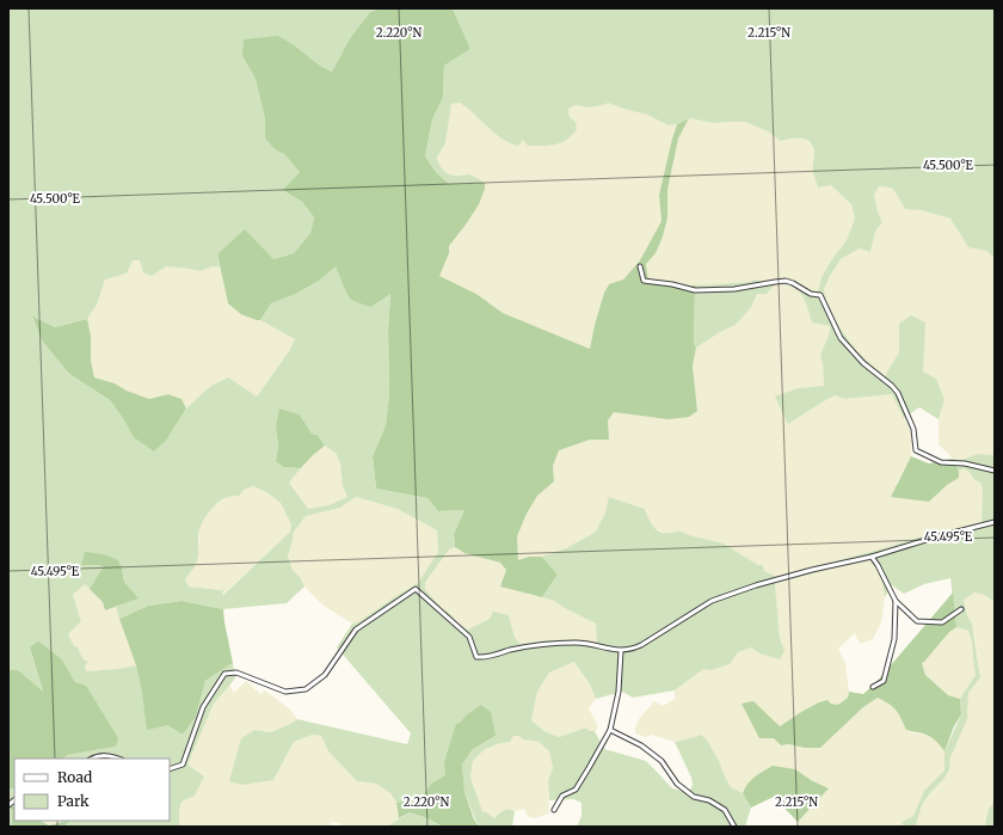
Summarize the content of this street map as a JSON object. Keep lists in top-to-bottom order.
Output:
{
  "legend": ["Road", "Park"],
  "coordinates": [
    "2.220°N",
    "2.215°N",
    "45.500°E",
    "45.495°E"
  ]
}
